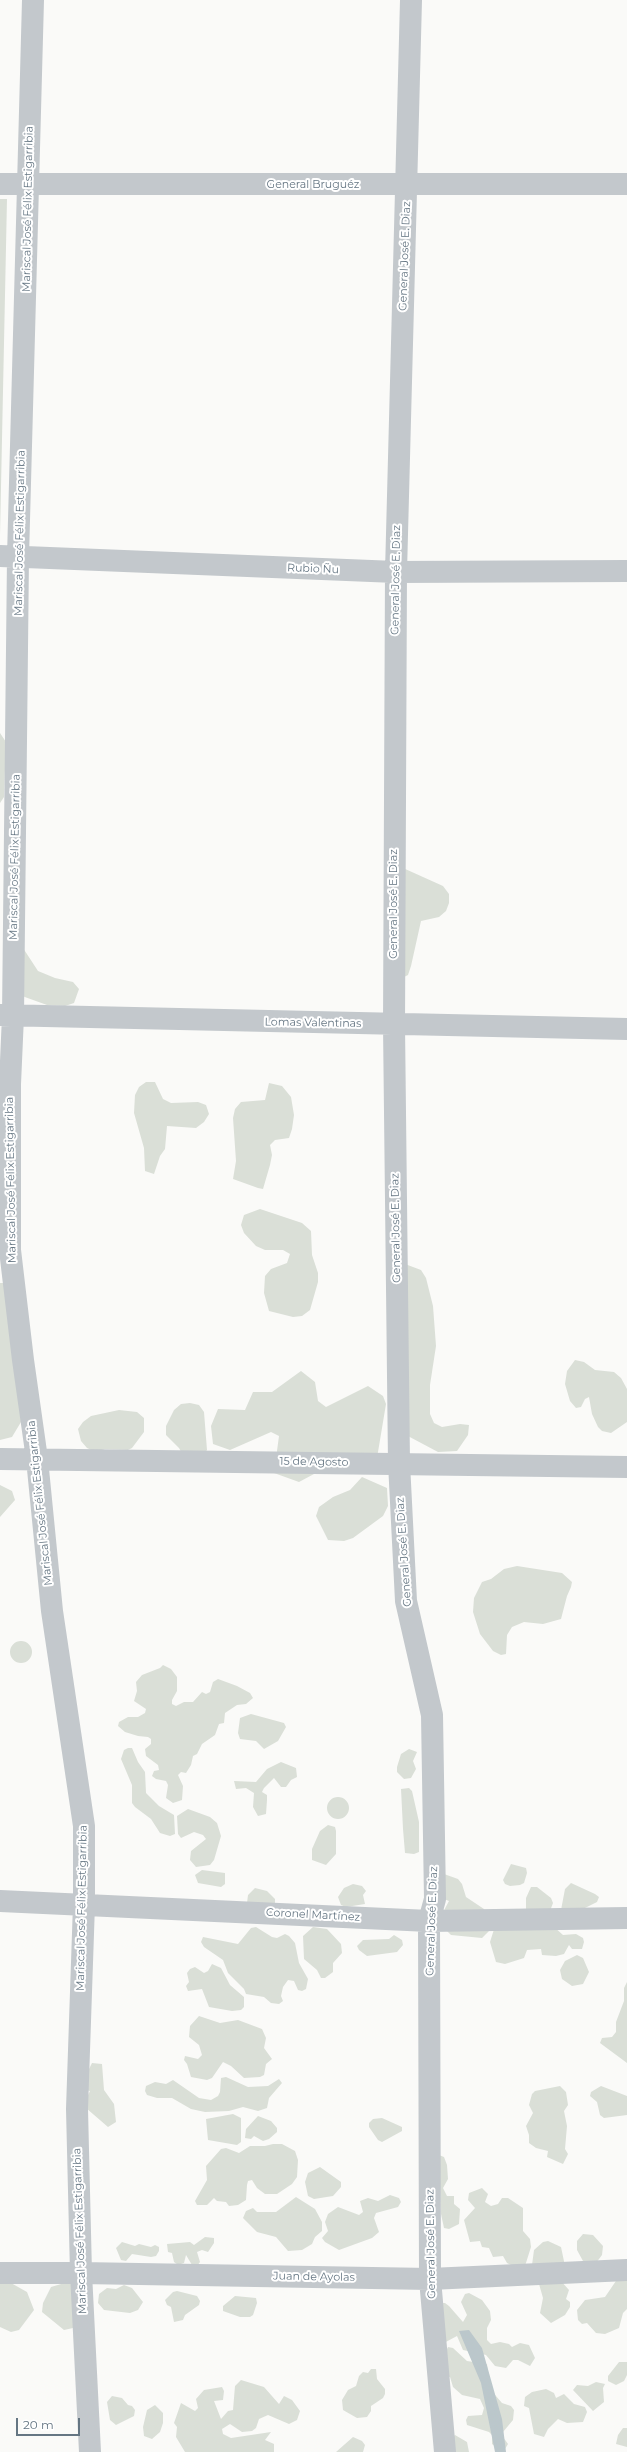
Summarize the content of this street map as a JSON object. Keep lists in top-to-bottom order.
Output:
{
  "streets": {
    "street": [
      "General Bruguéz",
      "Mariscal José Félix Estigarribia",
      "General José E. Diaz",
      "Rubio Ñu",
      "Lomas Valentinas",
      "15 de Agosto",
      "Coronel Martínez",
      "Juan de Ayolas"
    ]
  },
  "crossings": [
    ["General Bruguéz", "Mariscal José Félix Estigarribia"],
    ["General Bruguéz", "General José E. Diaz"],
    ["Mariscal José Félix Estigarribia", "Rubio Ñu"],
    ["Mariscal José Félix Estigarribia", "Lomas Valentinas"],
    ["Mariscal José Félix Estigarribia", "15 de Agosto"],
    ["Mariscal José Félix Estigarribia", "Coronel Martínez"],
    ["Mariscal José Félix Estigarribia", "Juan de Ayolas"],
    ["General José E. Diaz", "Rubio Ñu"],
    ["General José E. Diaz", "Lomas Valentinas"],
    ["General José E. Diaz", "15 de Agosto"],
    ["General José E. Diaz", "Coronel Martínez"],
    ["General José E. Diaz", "Juan de Ayolas"]
  ],
  "scale_bar": "20 m"
}
